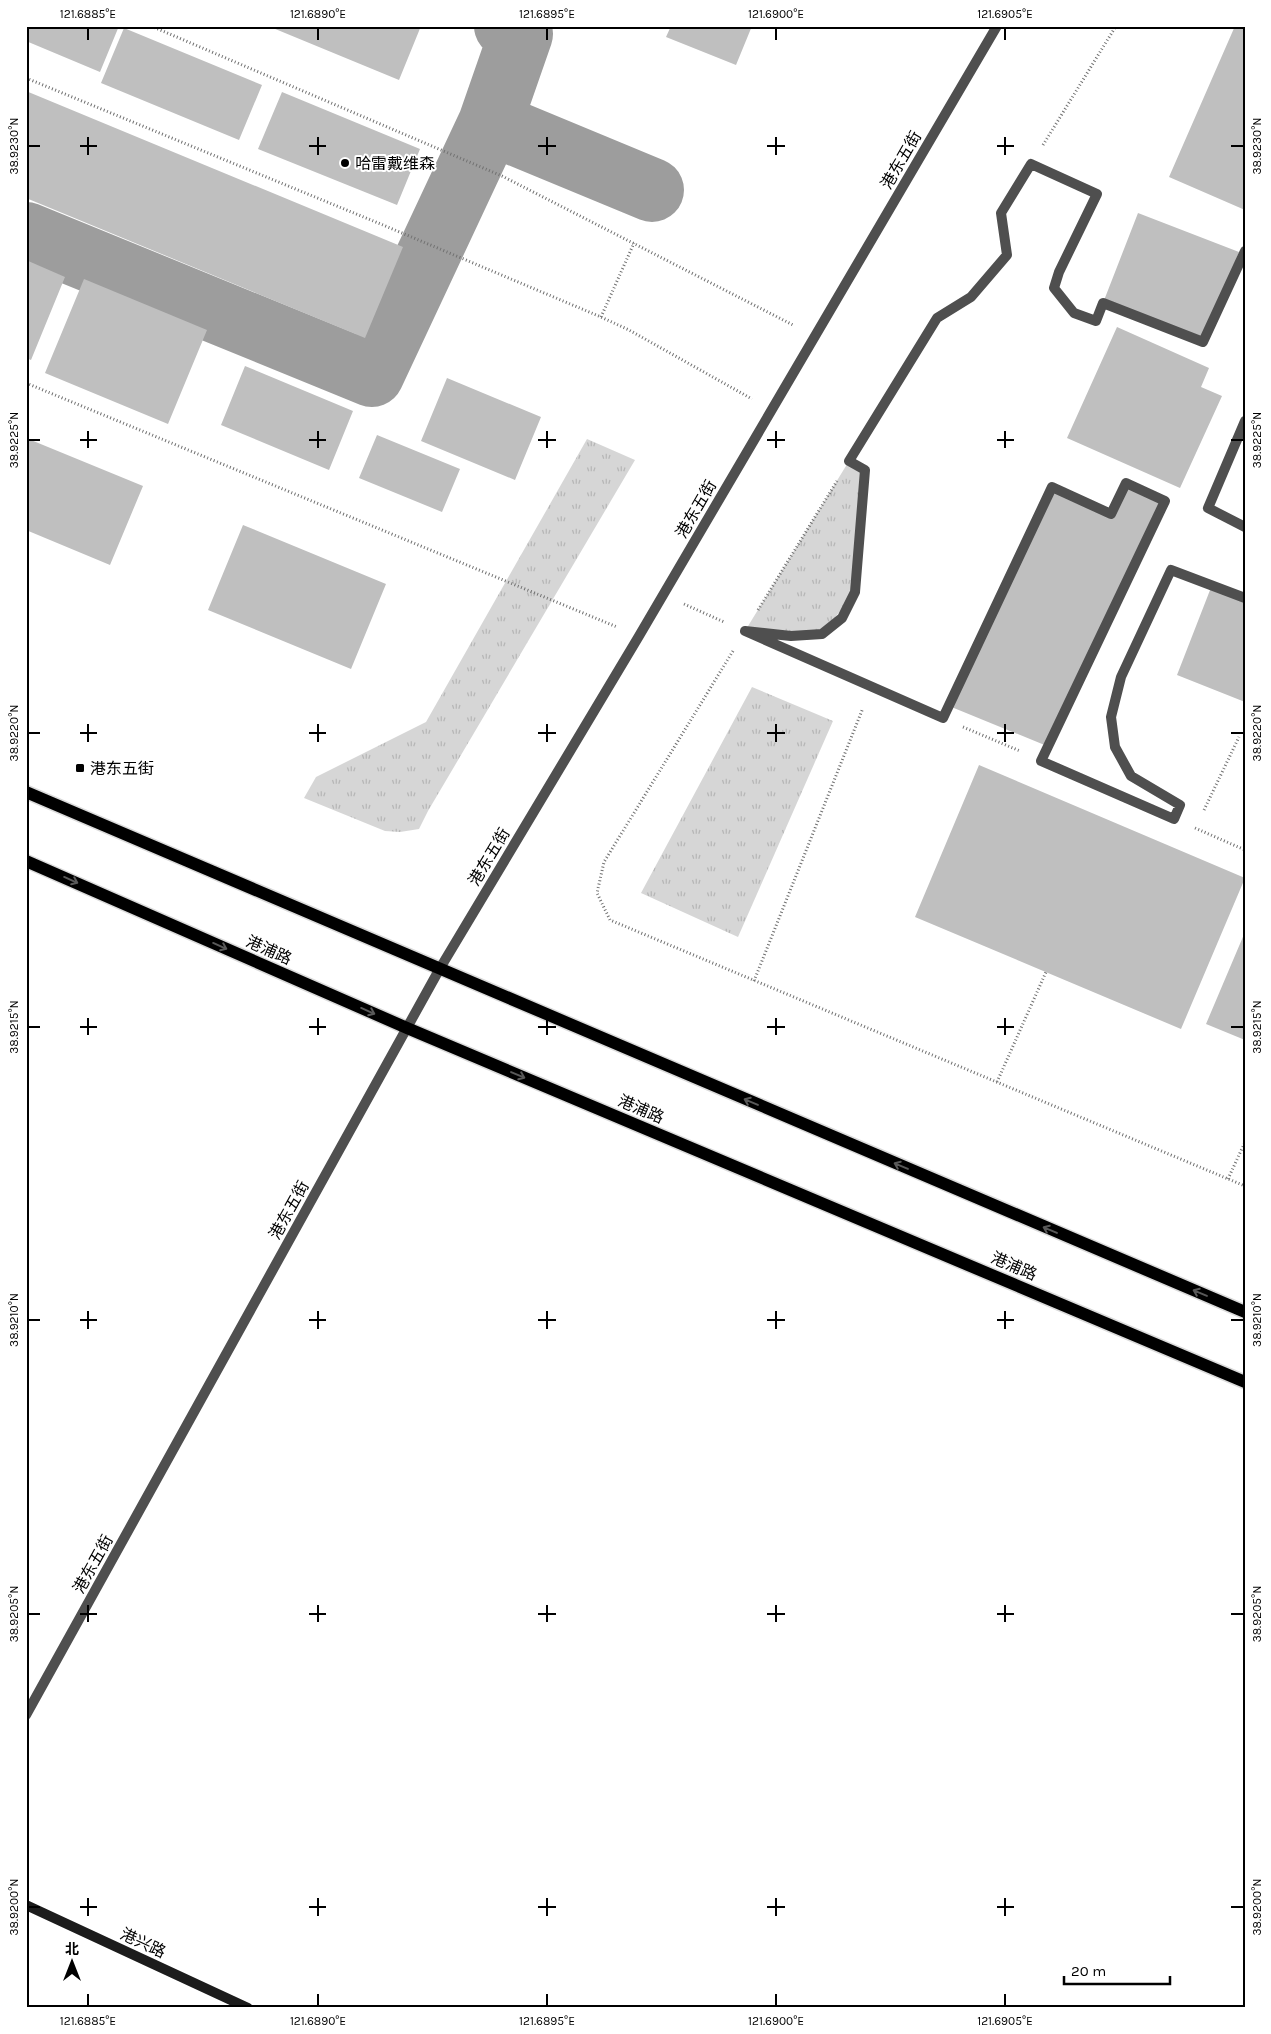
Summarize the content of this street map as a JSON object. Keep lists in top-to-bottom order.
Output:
{
  "streets": {
    "main road": ["港浦路", "港兴路"],
    "street": ["港东五街"]
  },
  "crossings": [
    ["港东五街", "港浦路"]
  ],
  "places": {
    "other": ["哈雷戴维森"],
    "transit": ["港东五街"]
  },
  "scale_bar": "20 m",
  "north": "top",
  "coordinates": [
    "121.6885°E",
    "121.6890°E",
    "121.6895°E",
    "121.6900°E",
    "121.6905°E",
    "38.9230°N",
    "38.9225°N",
    "38.9220°N",
    "38.9215°N",
    "38.9210°N",
    "38.9205°N",
    "38.9200°N"
  ]
}
